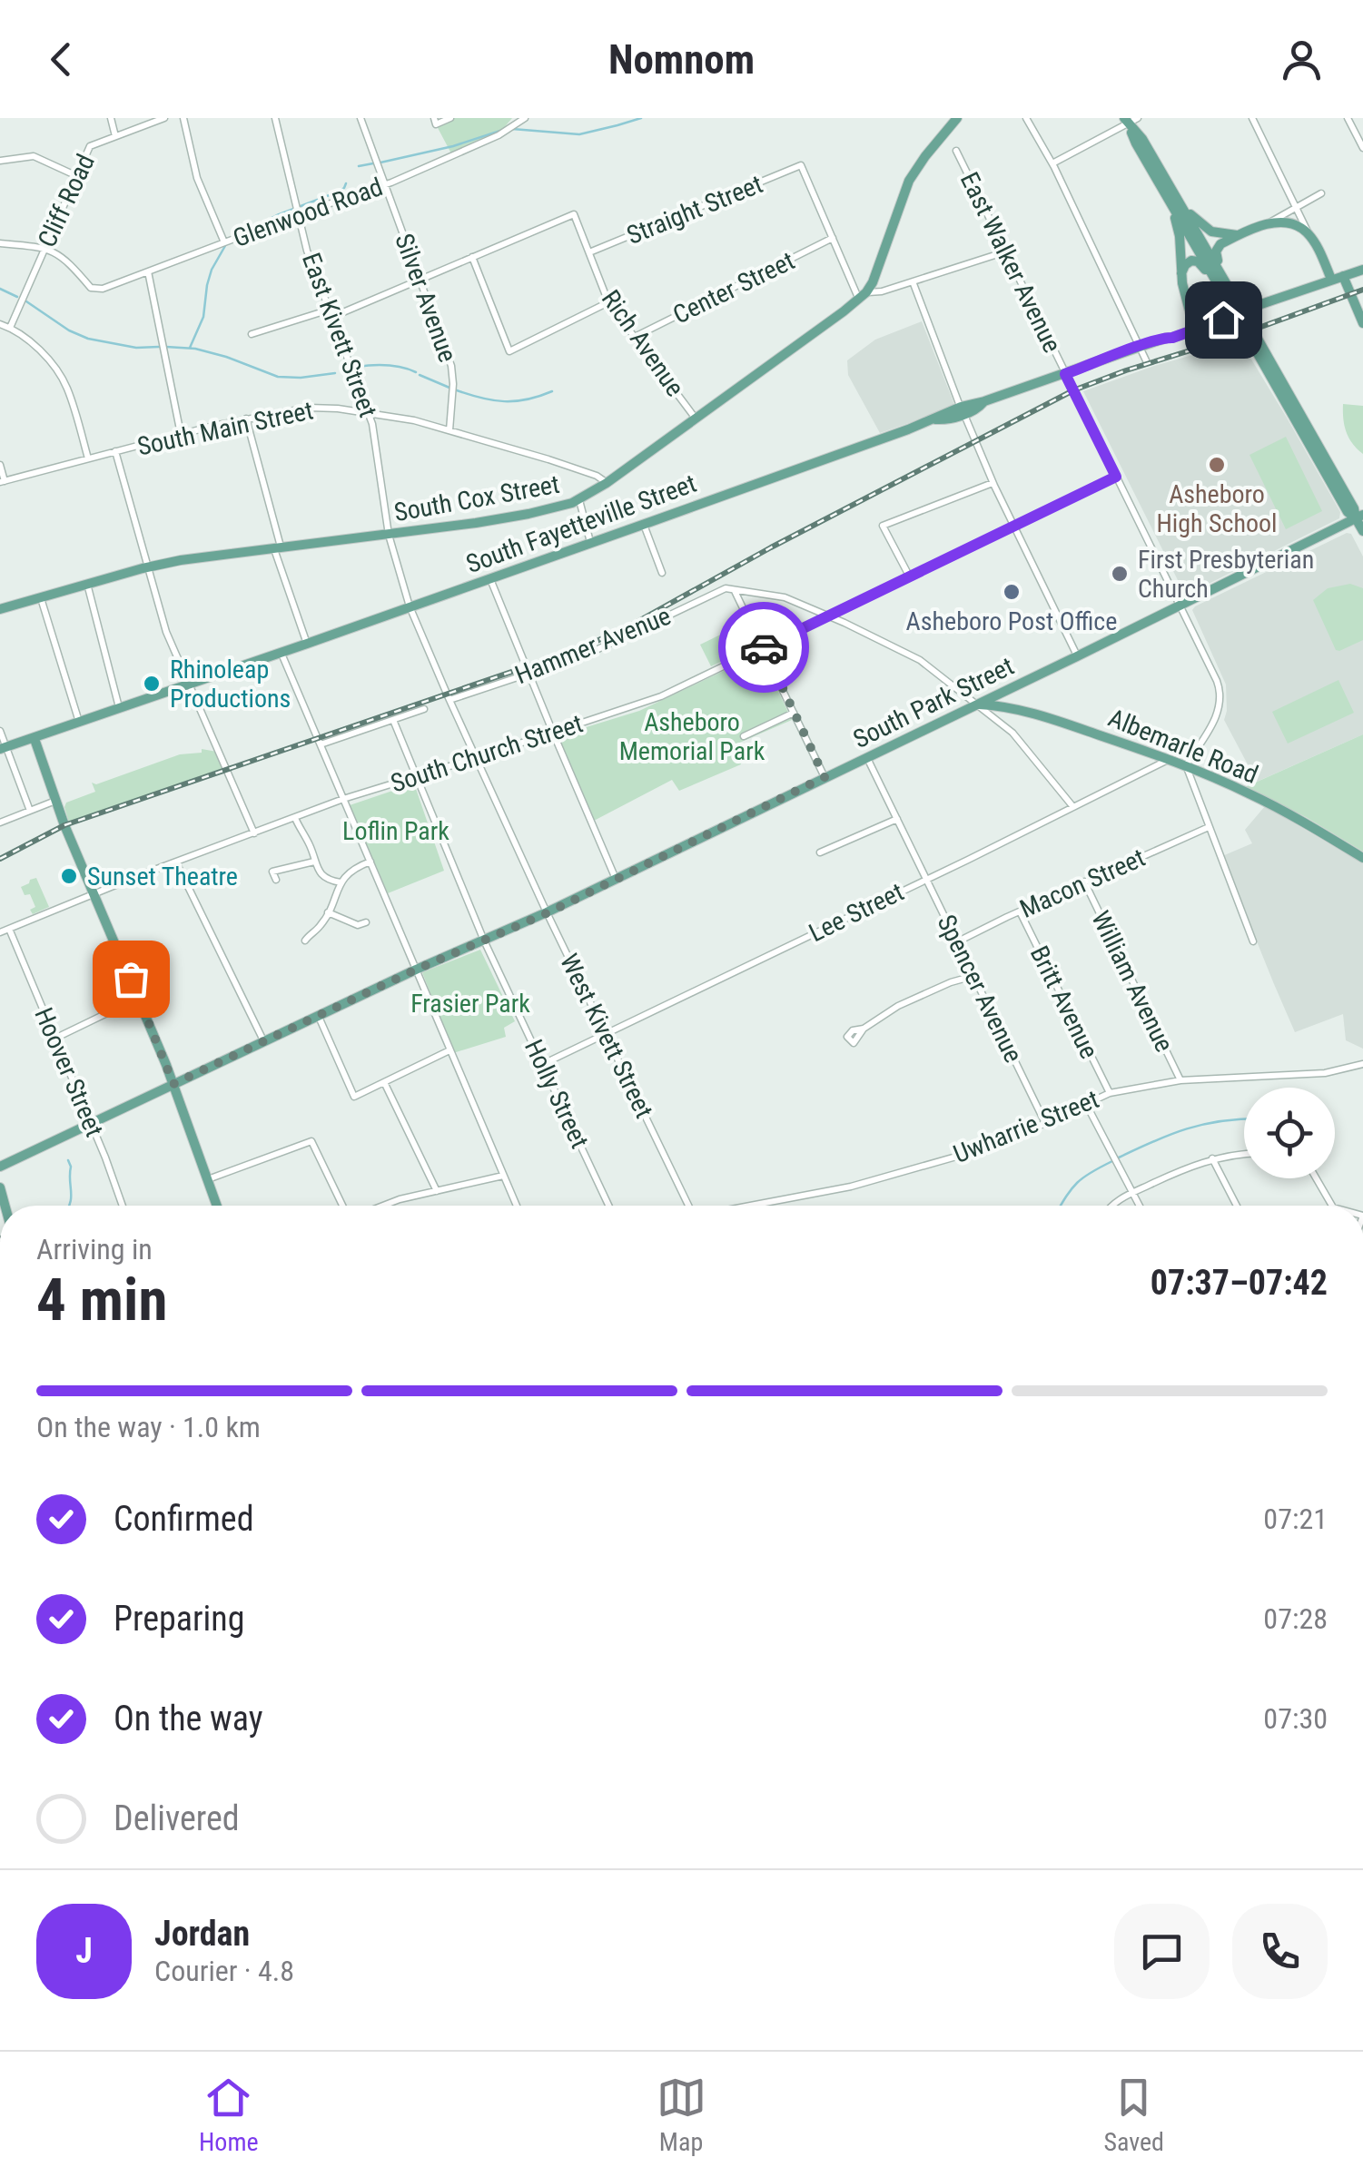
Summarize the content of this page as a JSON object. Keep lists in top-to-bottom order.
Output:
{
  "streets": {
    "main road": [
      "South Cox Street",
      "South Fayetteville Street",
      "South Park Street",
      "Albemarle Road"
    ],
    "street": [
      "Cliff Road",
      "Straight Street",
      "Glenwood Road",
      "East Walker Avenue",
      "Center Street",
      "Silver Avenue",
      "East Kivett Street",
      "Rich Avenue",
      "South Main Street",
      "Hammer Avenue",
      "South Church Street",
      "Macon Street",
      "Lee Street",
      "William Avenue",
      "Spencer Avenue",
      "Britt Avenue",
      "West Kivett Street",
      "Hoover Street",
      "Holly Street",
      "Uwharrie Street"
    ]
  },
  "crossings": [
    ["Cliff Road", "Glenwood Road"],
    ["Straight Street", "Center Street"],
    ["Straight Street", "Rich Avenue"],
    ["Glenwood Road", "Silver Avenue"],
    ["Glenwood Road", "East Kivett Street"],
    ["East Walker Avenue", "South Fayetteville Street"],
    ["East Walker Avenue", "South Park Street"],
    ["East Walker Avenue", "Albemarle Road"],
    ["East Walker Avenue", "South Church Street"],
    ["Center Street", "Rich Avenue"],
    ["Silver Avenue", "South Main Street"],
    ["East Kivett Street", "South Main Street"],
    ["East Kivett Street", "South Cox Street"],
    ["East Kivett Street", "South Fayetteville Street"],
    ["East Kivett Street", "West Kivett Street"],
    ["Rich Avenue", "South Cox Street"],
    ["South Main Street", "South Cox Street"],
    ["South Fayetteville Street", "West Kivett Street"],
    ["Hammer Avenue", "West Kivett Street"],
    ["South Park Street", "Albemarle Road"],
    ["South Park Street", "Spencer Avenue"],
    ["South Park Street", "West Kivett Street"],
    ["South Park Street", "Hoover Street"],
    ["South Park Street", "Holly Street"],
    ["Albemarle Road", "Lee Street"],
    ["South Church Street", "West Kivett Street"],
    ["South Church Street", "Hoover Street"],
    ["South Church Street", "Holly Street"],
    ["Macon Street", "William Avenue"],
    ["Macon Street", "Spencer Avenue"],
    ["Macon Street", "Britt Avenue"],
    ["Lee Street", "Spencer Avenue"],
    ["Lee Street", "West Kivett Street"],
    ["Lee Street", "Holly Street"],
    ["William Avenue", "Uwharrie Street"],
    ["Spencer Avenue", "Uwharrie Street"],
    ["Britt Avenue", "Uwharrie Street"]
  ],
  "parks": ["Asheboro Memorial Park", "Loflin Park", "Frasier Park"],
  "places": [
    "Asheboro High School",
    "First Presbyterian Church",
    "Asheboro Post Office",
    "Rhinoleap Productions",
    "Sunset Theatre"
  ],
  "page": {
    "header": "Nomnom",
    "heading": ["4 min", "Arriving in", "07:37–07:42"],
    "panel": ["Jordan", "Courier · 4.8"],
    "bar": "On the way · 1.0 km",
    "list": [
      ["Confirmed", "07:21"],
      ["Preparing", "07:28"],
      ["On the way", "07:30"],
      "Delivered"
    ],
    "round": "J",
    "tabs": ["Home", "Map", "Saved"]
  }
}
